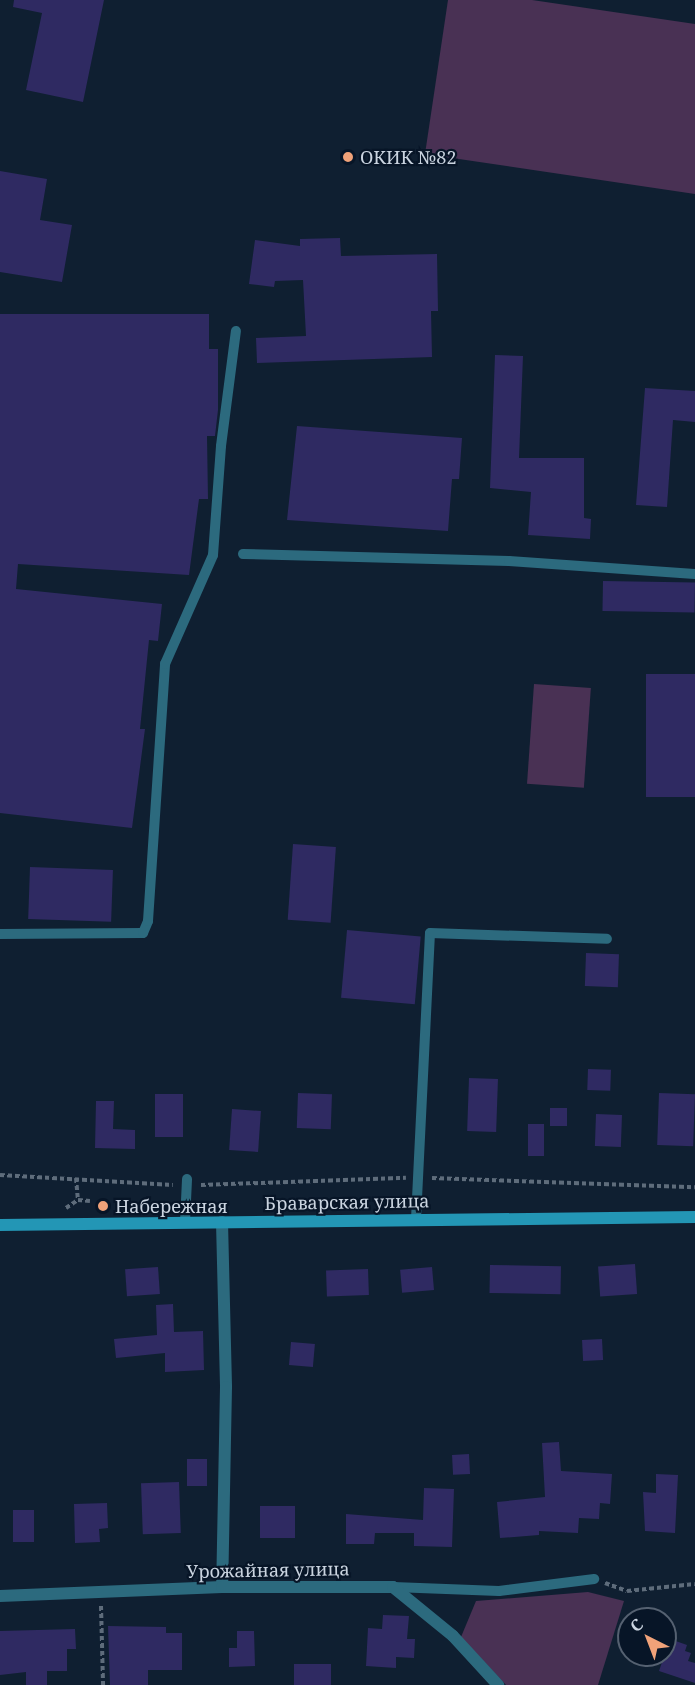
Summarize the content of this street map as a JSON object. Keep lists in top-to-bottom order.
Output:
{
  "streets": {
    "main road": ["Браварская улица"],
    "street": ["Урожайная улица"]
  },
  "places": ["ОКИК №82", "Набережная"],
  "north": "top left"
}
